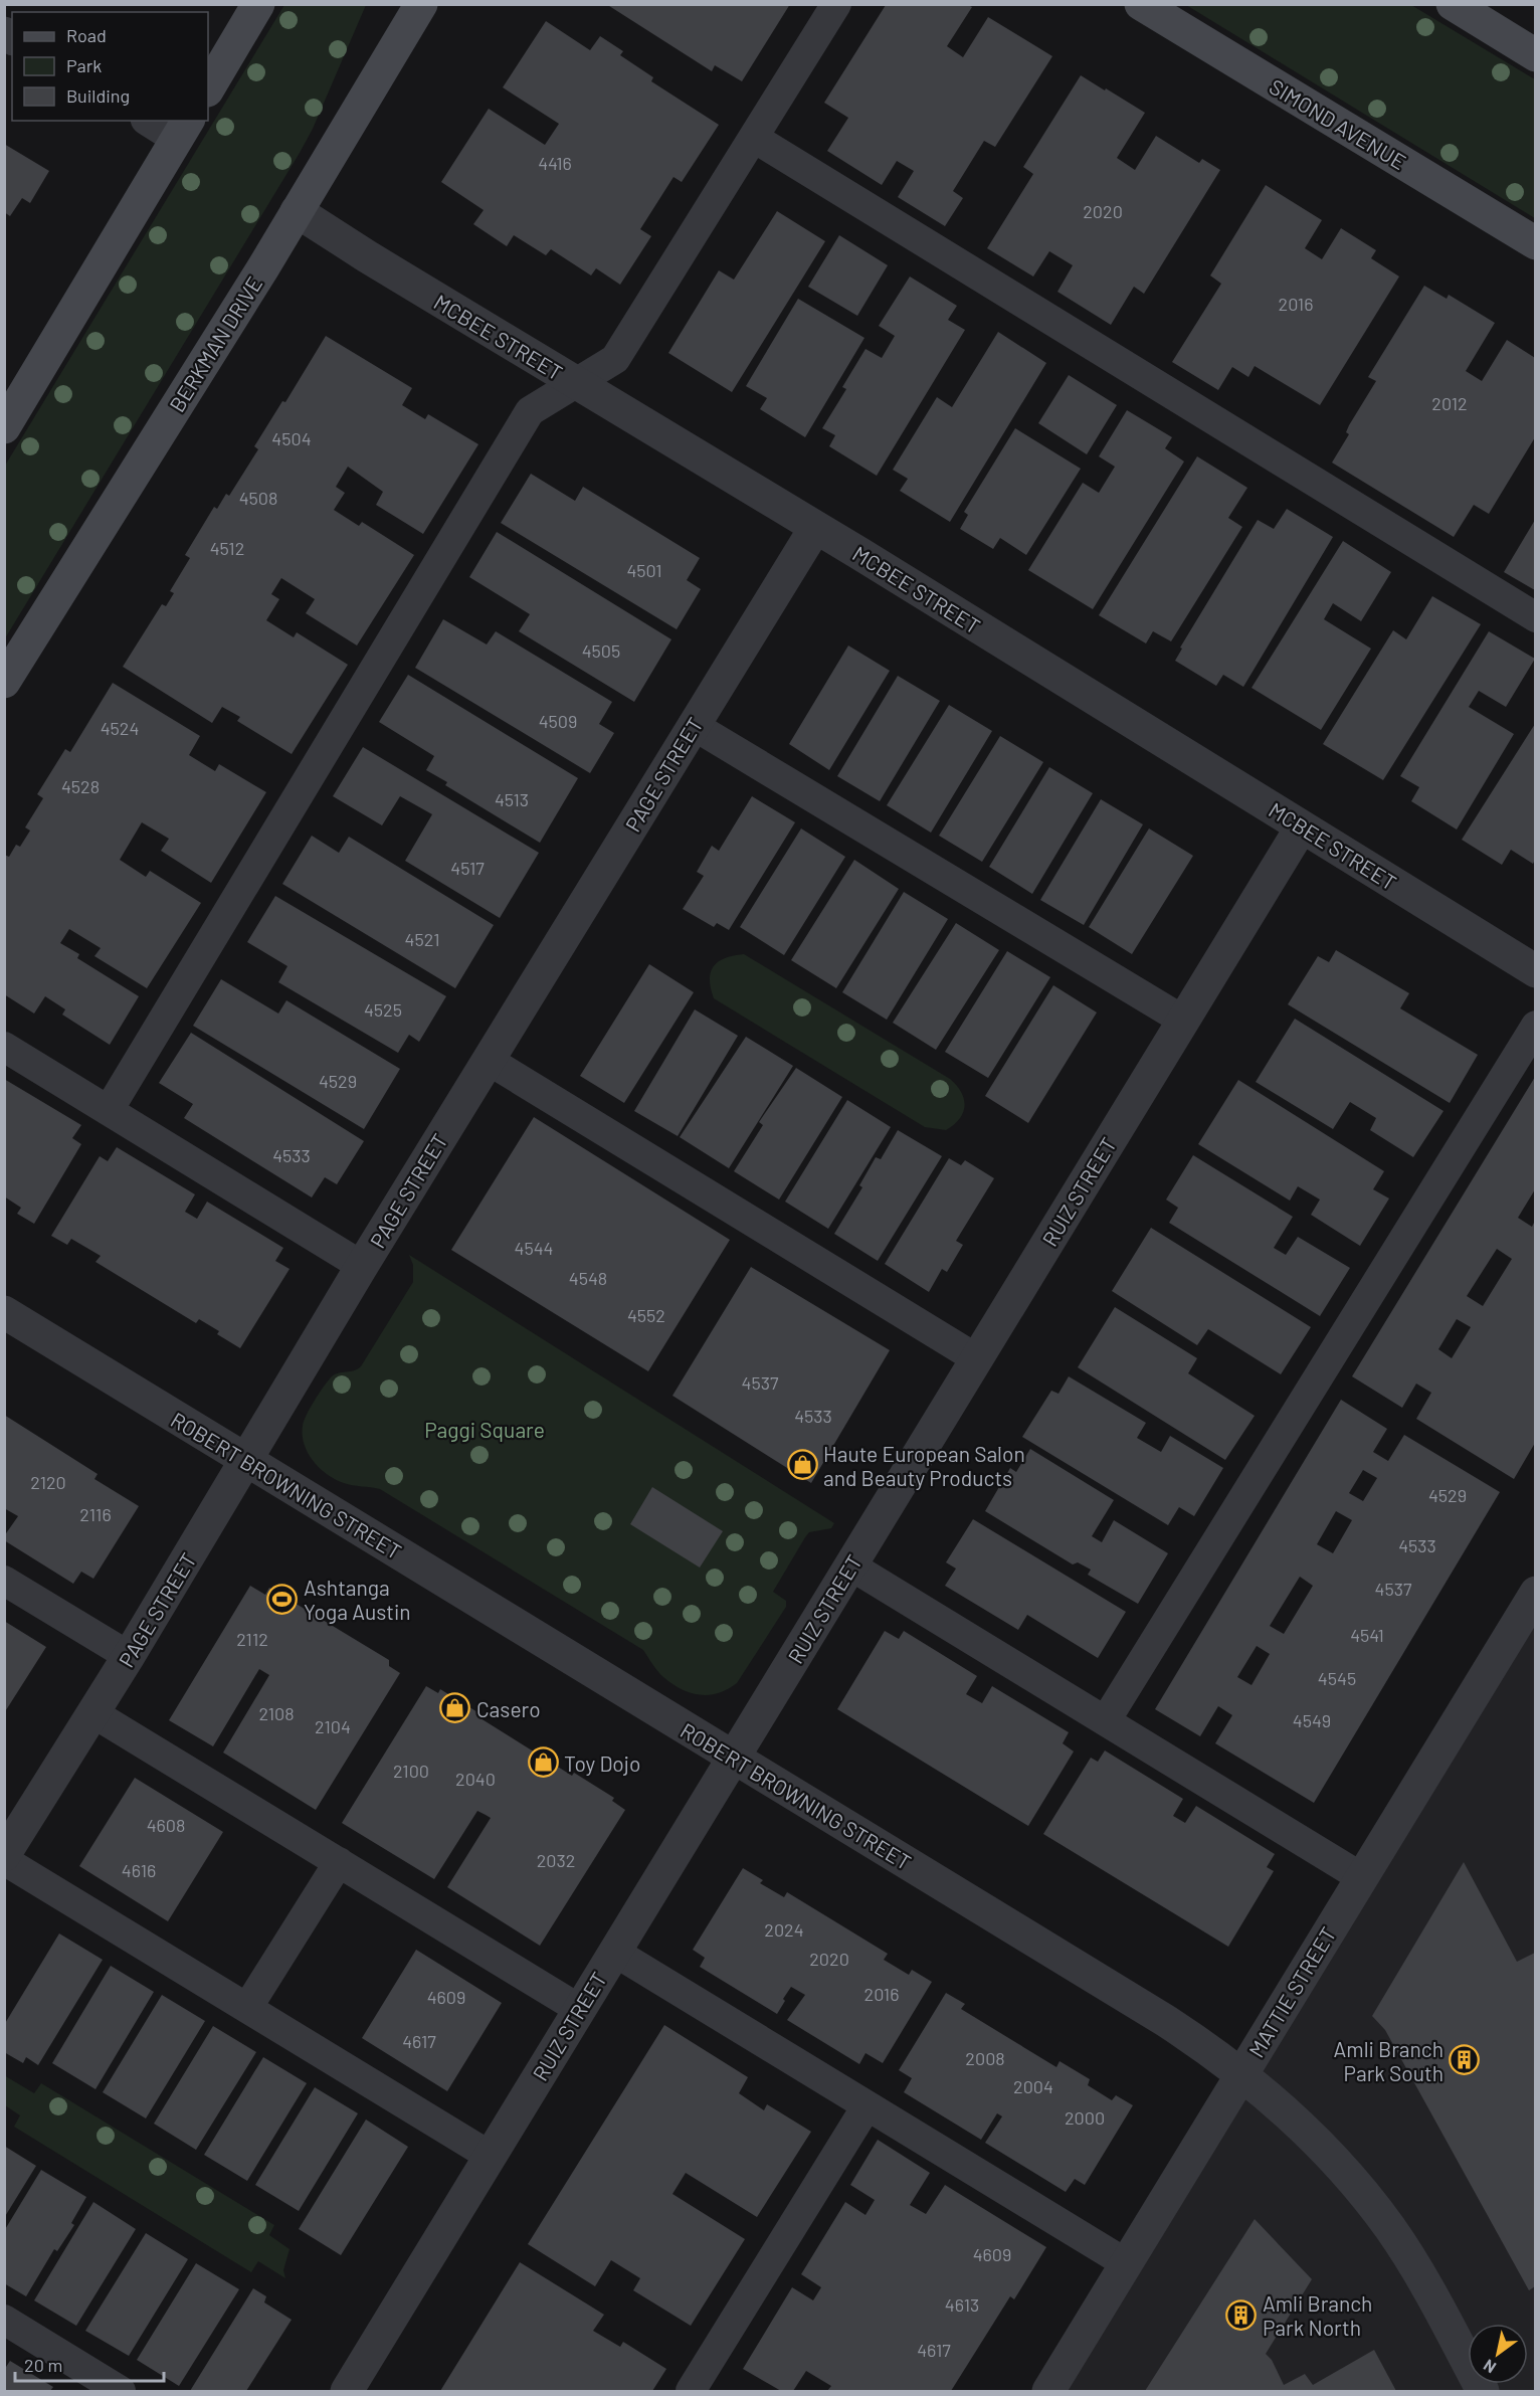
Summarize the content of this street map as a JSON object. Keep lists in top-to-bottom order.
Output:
{
  "streets": {
    "street": [
      "SIMOND AVENUE",
      "MCBEE STREET",
      "BERKMAN DRIVE",
      "PAGE STREET",
      "RUIZ STREET",
      "ROBERT BROWNING STREET",
      "MATTIE STREET"
    ]
  },
  "crossings": [
    ["MCBEE STREET", "BERKMAN DRIVE"],
    ["MCBEE STREET", "PAGE STREET"],
    ["MCBEE STREET", "RUIZ STREET"],
    ["PAGE STREET", "ROBERT BROWNING STREET"],
    ["RUIZ STREET", "ROBERT BROWNING STREET"],
    ["ROBERT BROWNING STREET", "MATTIE STREET"]
  ],
  "parks": ["Paggi Square"],
  "places": {
    "shop": ["Haute European Salon and Beauty Products", "Casero", "Toy Dojo"],
    "sports": ["Ashtanga Yoga Austin"],
    "building": ["Amli Branch Park South", "Amli Branch Park North"]
  },
  "house_numbers": [
    "4416",
    "2020",
    "2016",
    "2012",
    "4504",
    "4508",
    "4512",
    "4501",
    "4505",
    "4509",
    "4524",
    "4528",
    "4513",
    "4517",
    "4521",
    "4525",
    "4529",
    "4533",
    "4544",
    "4548",
    "4552",
    "4537",
    "4533",
    "2120",
    "4529",
    "2116",
    "4533",
    "4537",
    "4541",
    "2112",
    "4545",
    "2108",
    "4549",
    "2104",
    "2100",
    "2040",
    "4608",
    "2032",
    "4616",
    "2024",
    "2020",
    "2016",
    "4609",
    "4617",
    "2008",
    "2004",
    "2000",
    "4609",
    "4613",
    "4617"
  ],
  "legend": ["Road", "Park", "Building"],
  "scale_bar": "20 m",
  "north": "bottom left"
}
